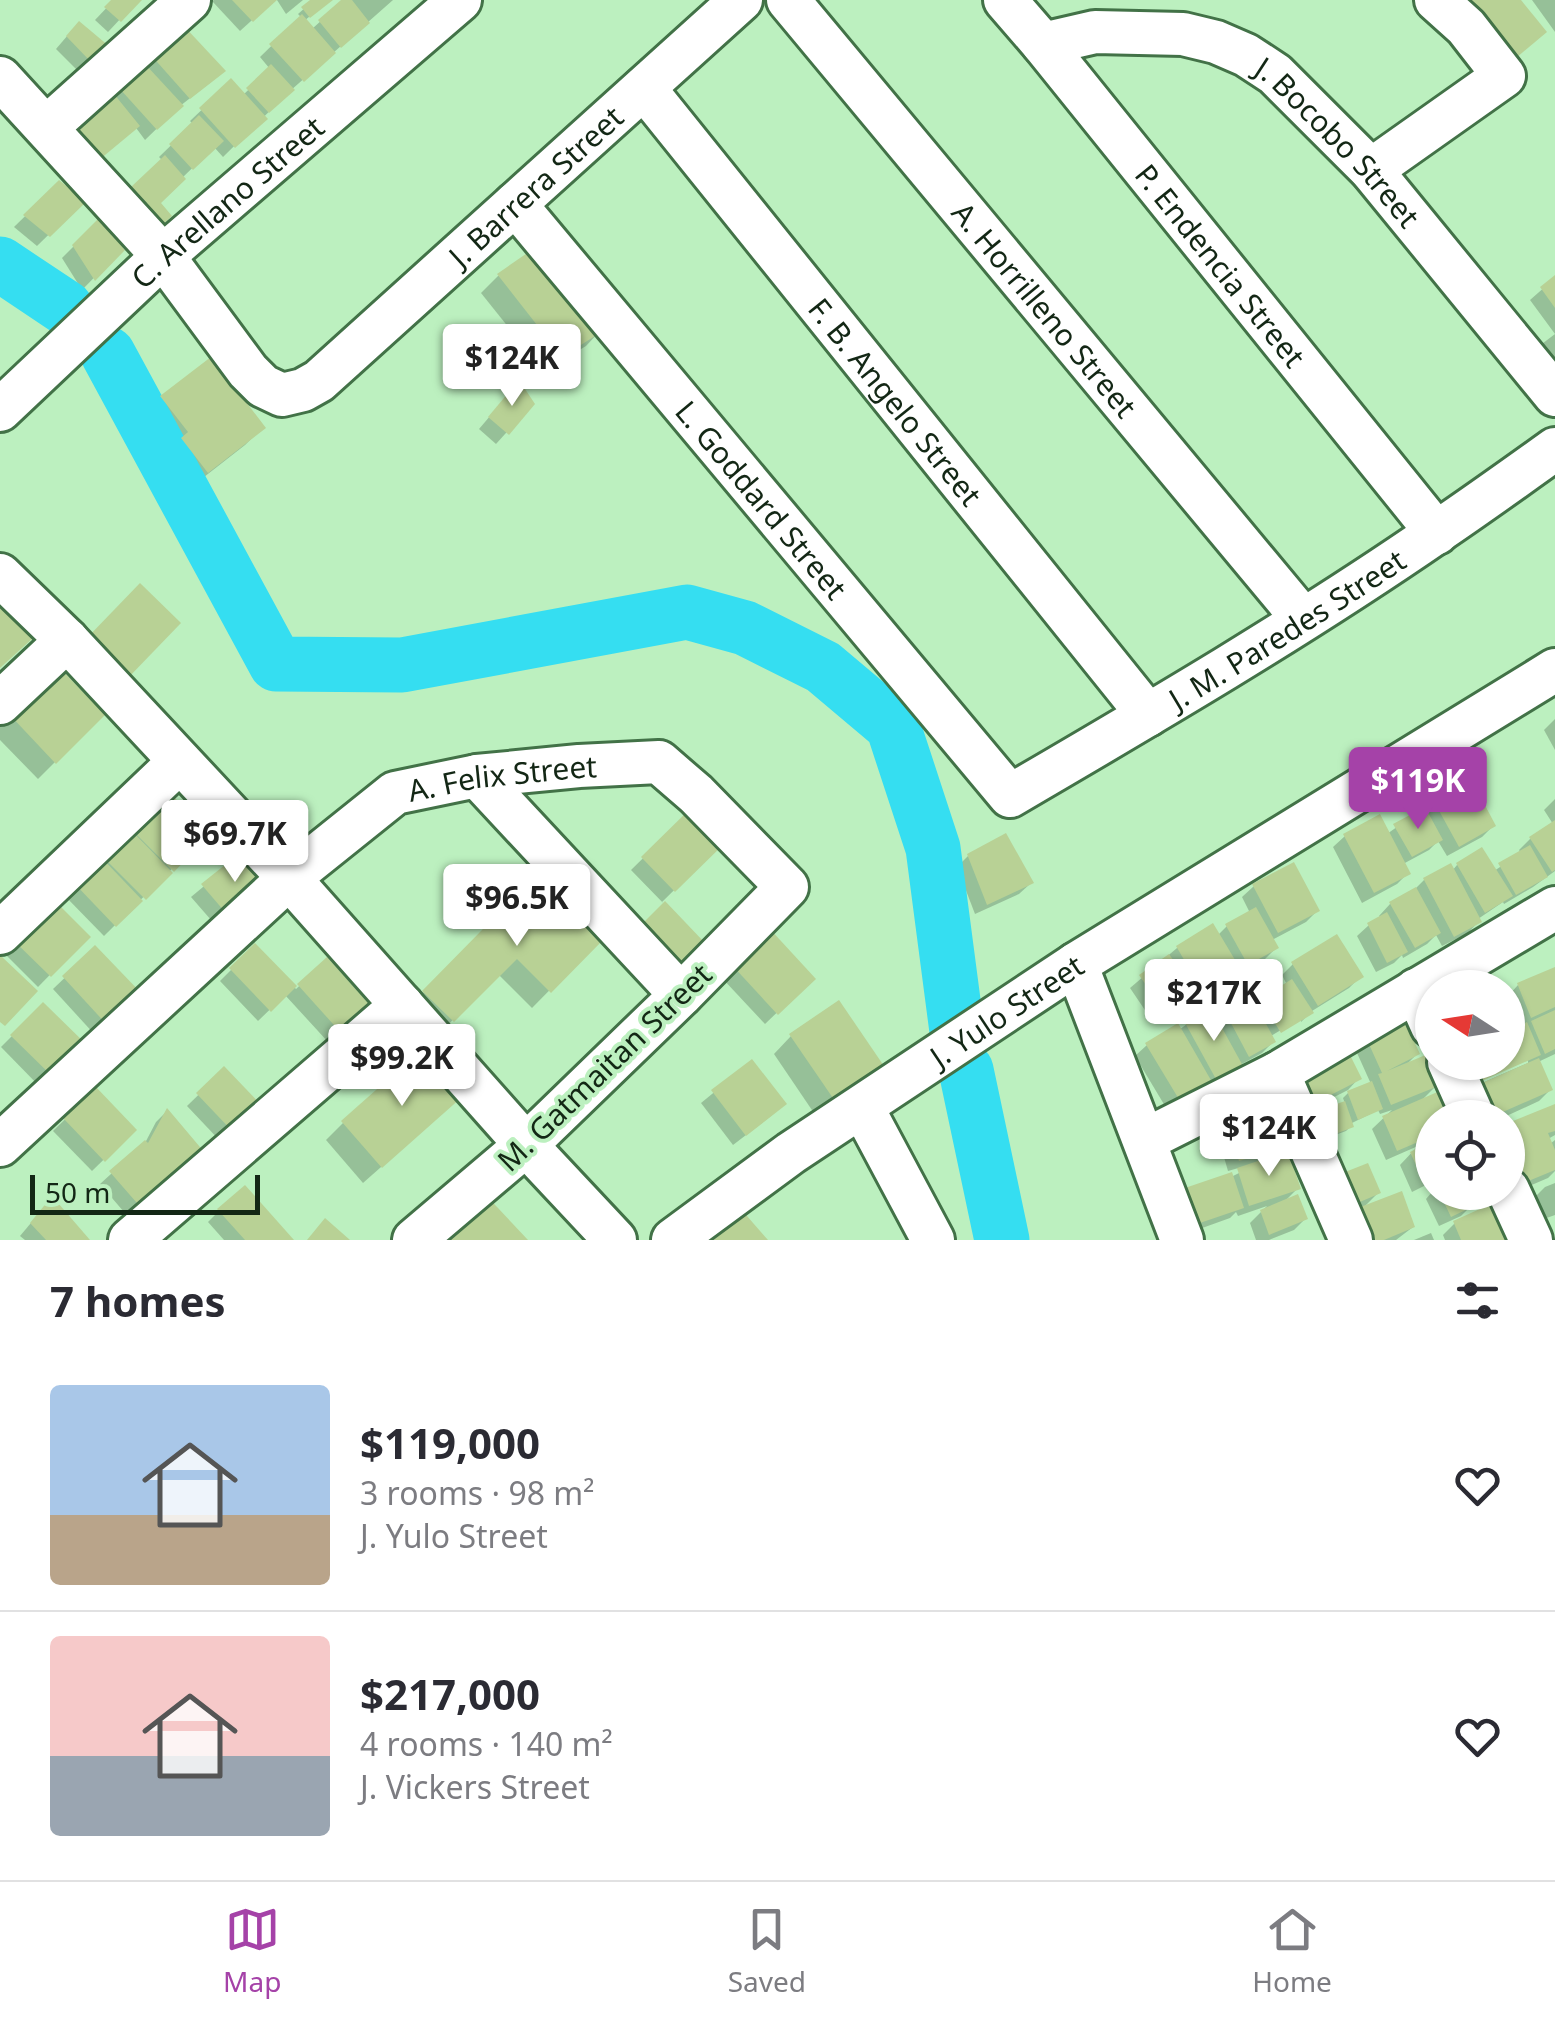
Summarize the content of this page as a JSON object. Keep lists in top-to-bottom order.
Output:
{
  "streets": {
    "street": [
      "J. Bocobo Street",
      "J. Barrera Street",
      "C. Arellano Street",
      "P. Endencia Street",
      "A. Horrilleno Street",
      "F. B. Angelo Street",
      "L. Goddard Street",
      "J. M. Paredes Street",
      "A. Felix Street",
      "J. Yulo Street",
      "M. Gatmaitan Street"
    ]
  },
  "crossings": [
    ["J. Bocobo Street", "P. Endencia Street"],
    ["J. Barrera Street", "C. Arellano Street"],
    ["J. Barrera Street", "F. B. Angelo Street"],
    ["J. Barrera Street", "L. Goddard Street"],
    ["P. Endencia Street", "J. M. Paredes Street"],
    ["A. Horrilleno Street", "J. M. Paredes Street"],
    ["F. B. Angelo Street", "J. M. Paredes Street"],
    ["L. Goddard Street", "J. M. Paredes Street"],
    ["A. Felix Street", "M. Gatmaitan Street"]
  ],
  "scale_bar": "50 m",
  "north": "left",
  "page": {
    "price": [
      "$124K",
      "$119K",
      "$69.7K",
      "$96.5K",
      "$217K",
      "$99.2K",
      "$124K"
    ],
    "scale": "50 m",
    "heading": "7 homes",
    "list": [
      {
        "name": "$119,000",
        "note": "3 rooms · 98 m² · J. Yulo Street"
      },
      {
        "name": "$217,000",
        "note": "4 rooms · 140 m² · J. Vickers Street"
      }
    ],
    "tabs": ["Map", "Saved", "Home"]
  }
}
